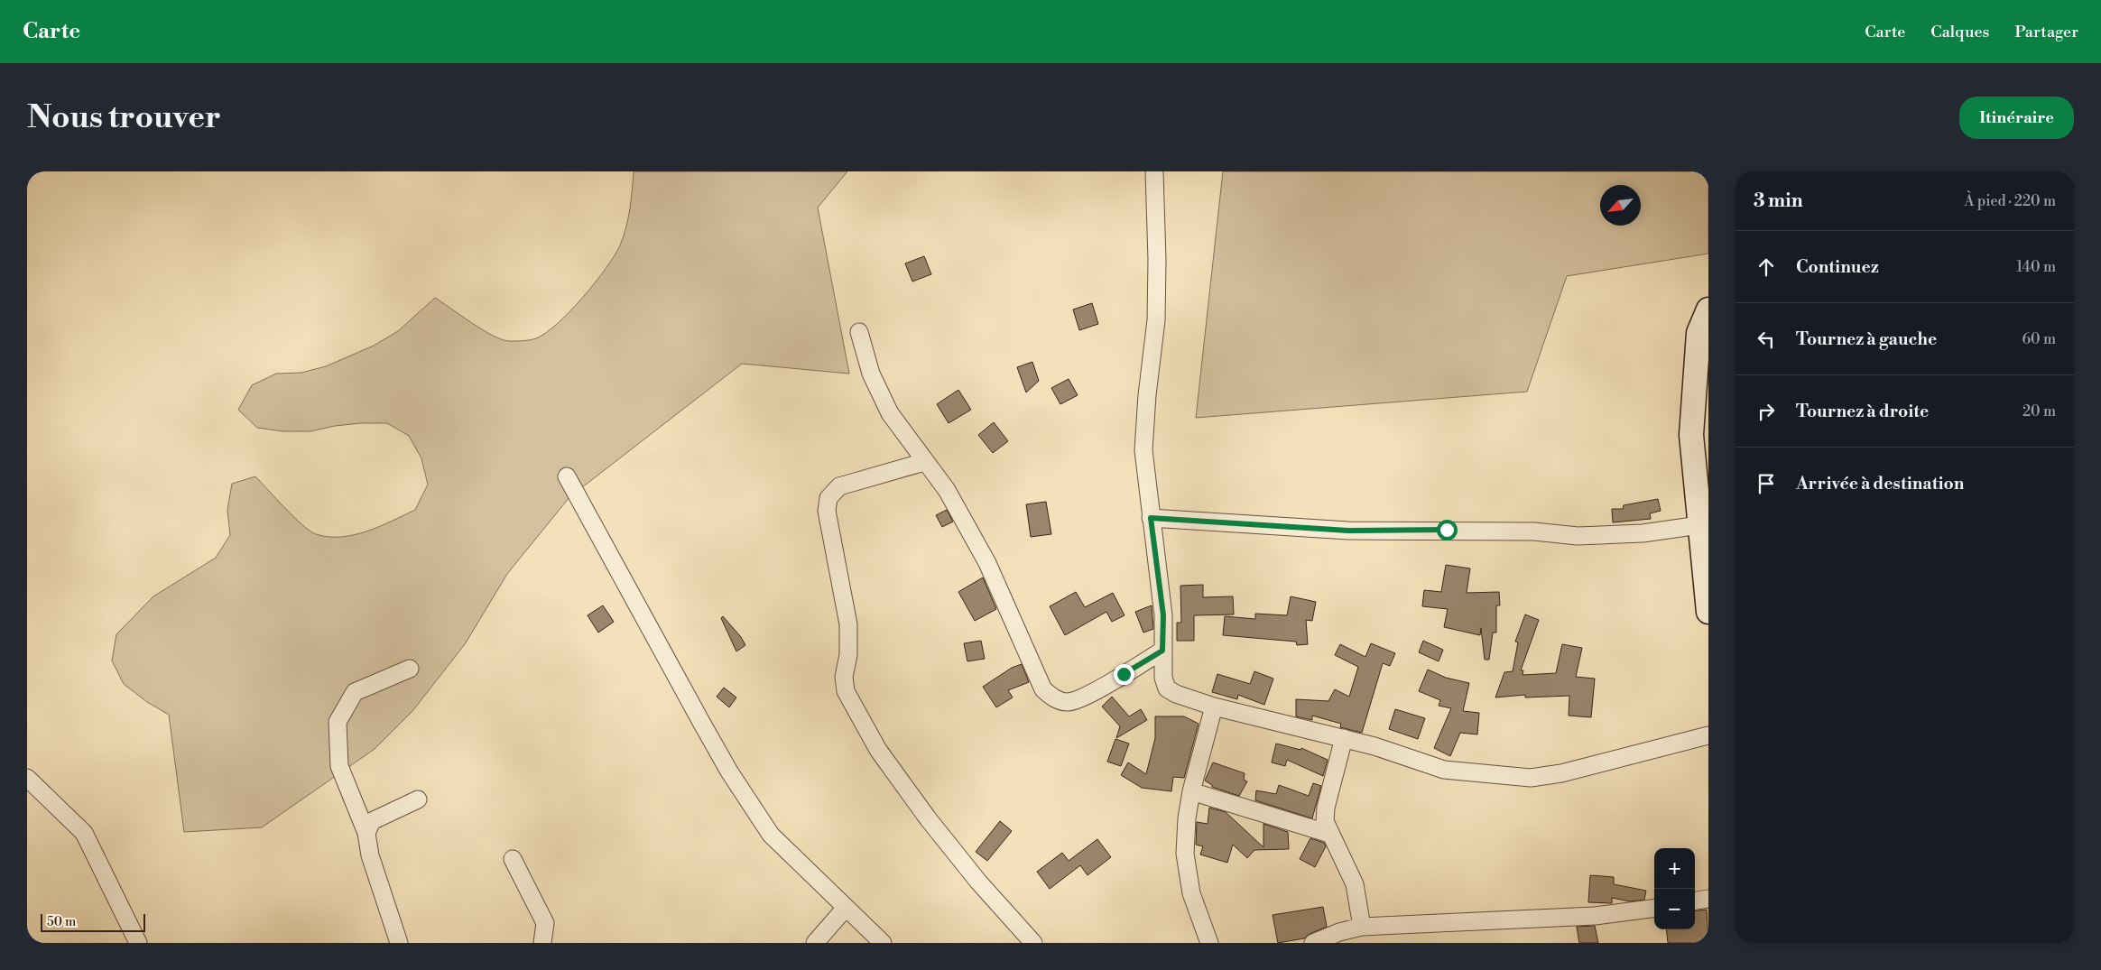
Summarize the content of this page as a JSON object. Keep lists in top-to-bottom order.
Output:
{
  "scale_bar": "50 m",
  "north": "bottom left",
  "page": {
    "header": "Carte",
    "nav": ["Carte", "Calques", "Partager"],
    "buttons": "Itinéraire",
    "title": "Nous trouver",
    "heading": ["3 min", "À pied · 220 m"],
    "list": [
      ["Continuez", "140 m"],
      ["Tournez à gauche", "60 m"],
      ["Tournez à droite", "20 m"],
      "Arrivée à destination"
    ],
    "map_buttons": ["+", "−"],
    "scale": "50 m"
  }
}
